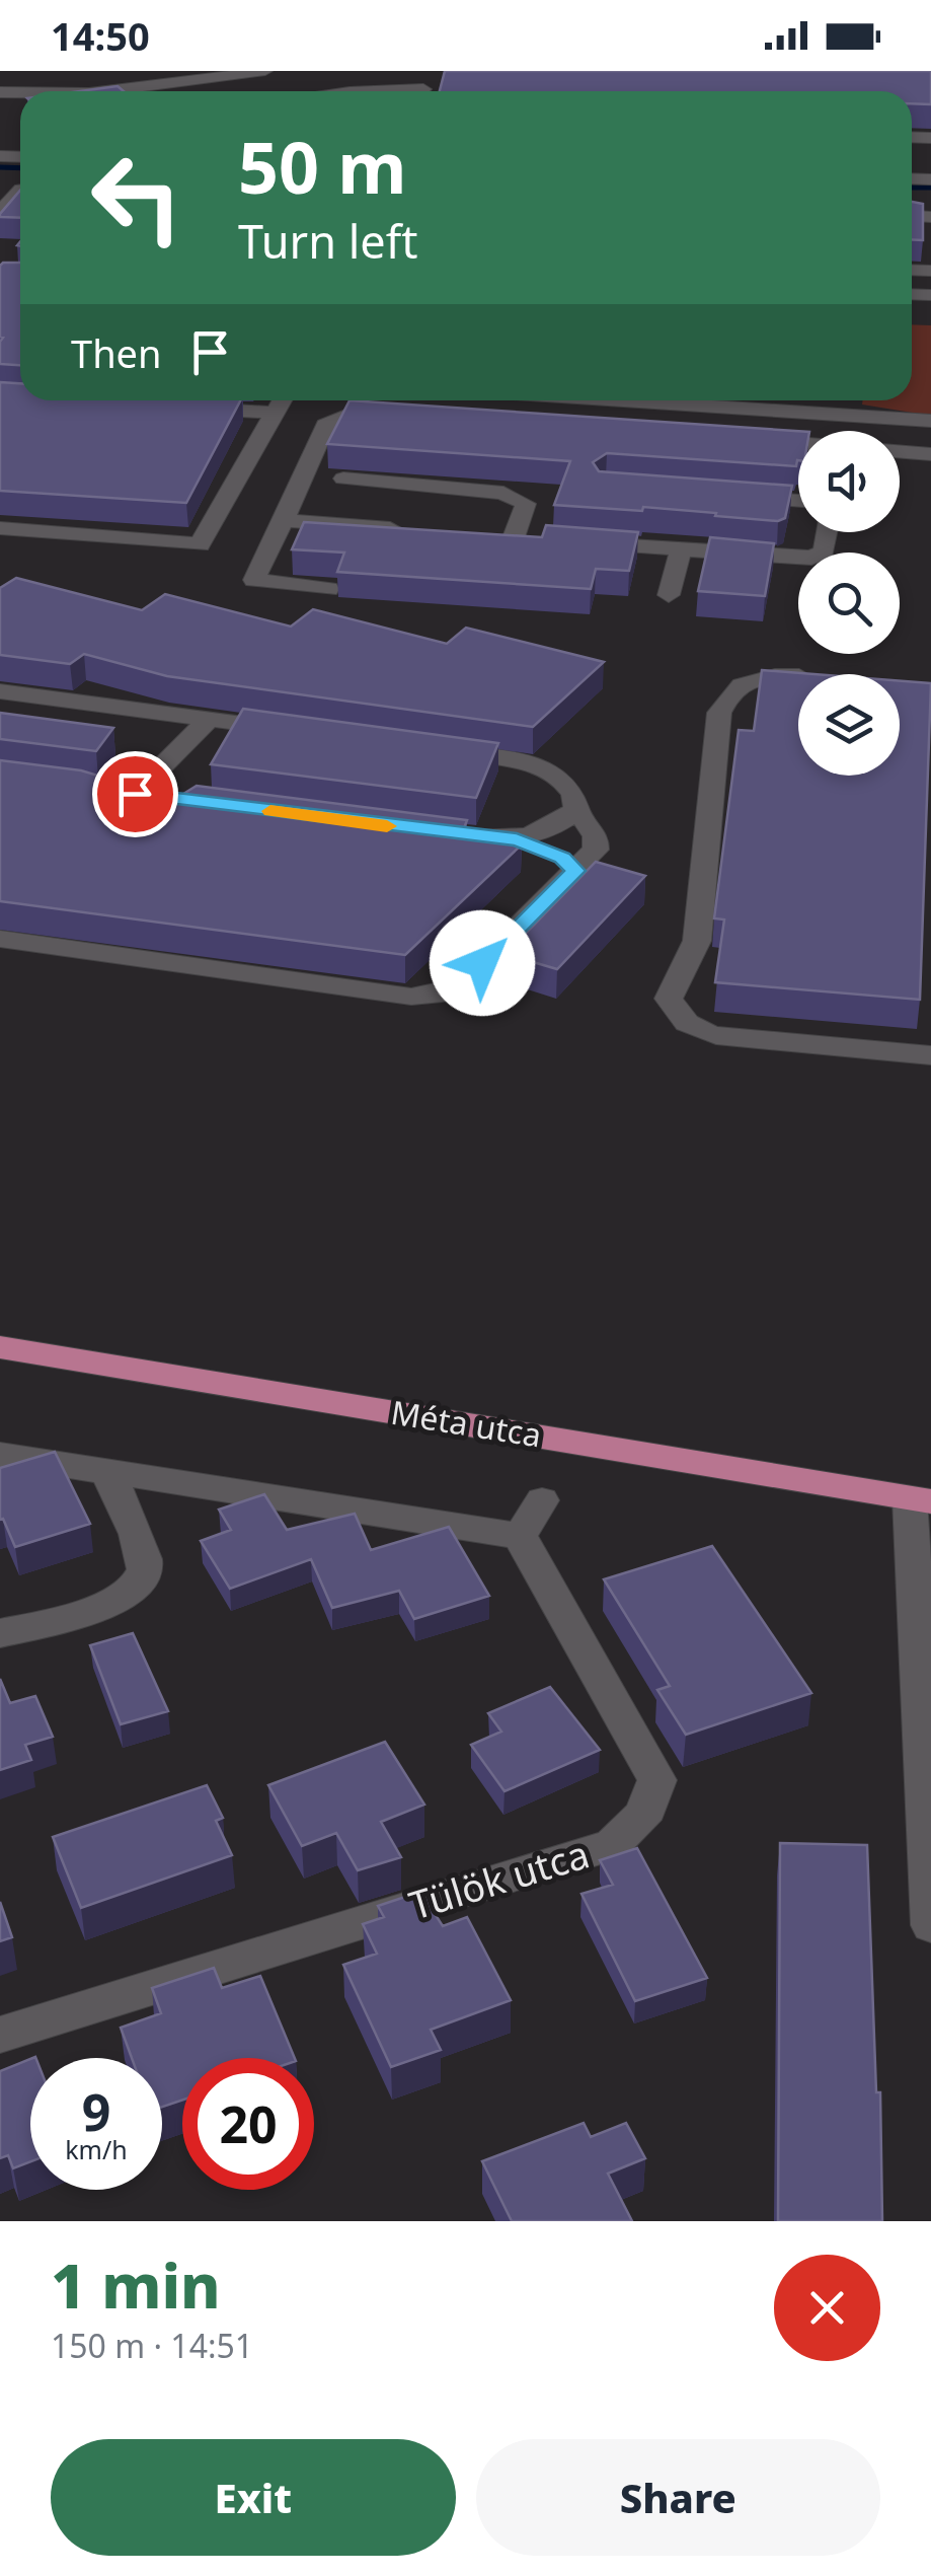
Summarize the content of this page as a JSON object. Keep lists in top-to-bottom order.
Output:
{
  "streets": {
    "main road": ["Méta utca"],
    "street": ["Tülök utca"]
  },
  "page": {
    "status": "14:50",
    "turn": ["50 m", "Turn left"],
    "then": "Then",
    "speed": "9 km/h",
    "limit": "20",
    "heading": ["1 min", "150 m · 14:51"],
    "buttons": ["Exit", "Share"]
  }
}
